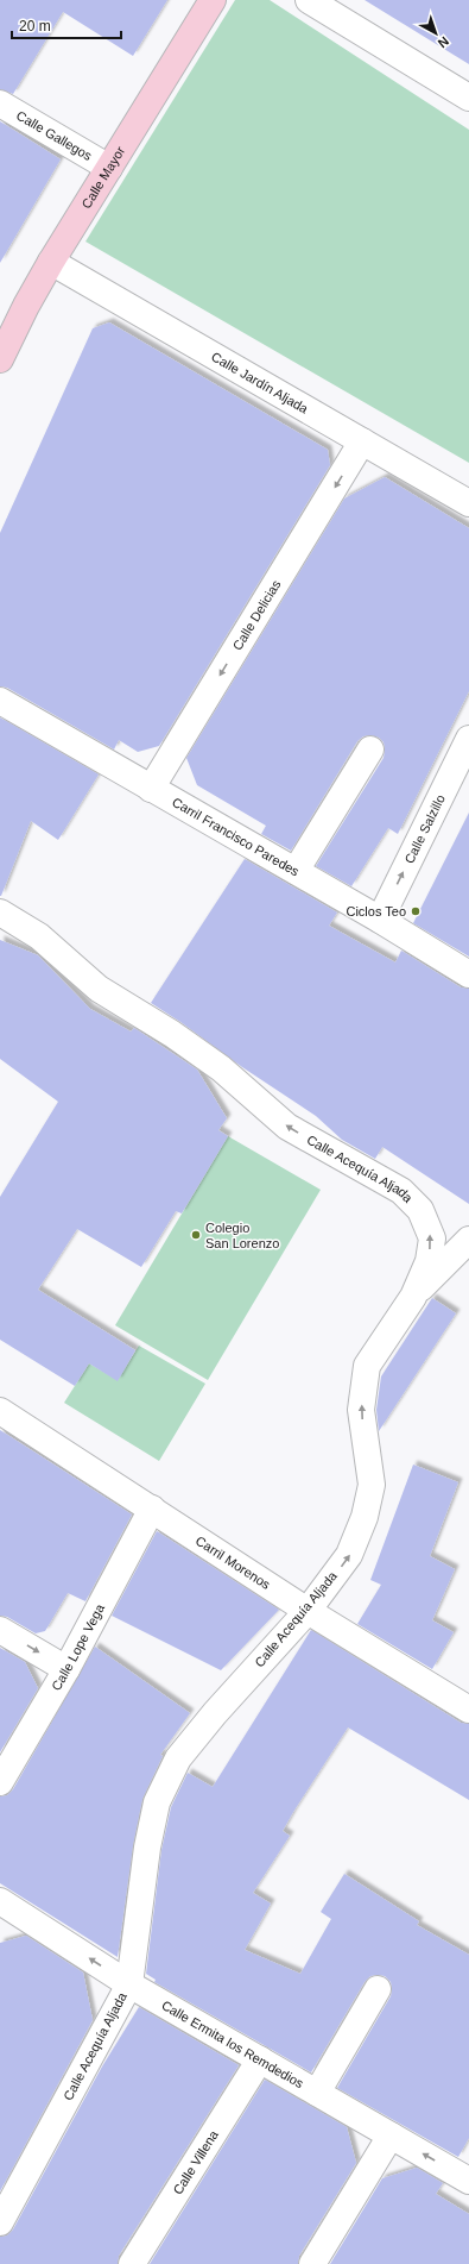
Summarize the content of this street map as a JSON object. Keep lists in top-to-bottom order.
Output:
{
  "streets": {
    "main road": ["Calle Mayor"],
    "street": [
      "Calle Gallegos",
      "Calle Jardín Aljada",
      "Calle Delicias",
      "Calle Salzillo",
      "Carril Francisco Paredes",
      "Calle Acequía Aljada",
      "Carril Morenos",
      "Calle Lope Vega",
      "Calle Ermita los Remdedios",
      "Calle Villena"
    ]
  },
  "crossings": [
    ["Calle Gallegos", "Calle Mayor"],
    ["Calle Mayor", "Calle Jardín Aljada"],
    ["Calle Jardín Aljada", "Calle Delicias"],
    ["Calle Delicias", "Carril Francisco Paredes"],
    ["Calle Salzillo", "Carril Francisco Paredes"],
    ["Calle Acequía Aljada", "Carril Morenos"],
    ["Calle Acequía Aljada", "Calle Ermita los Remdedios"],
    ["Carril Morenos", "Calle Lope Vega"],
    ["Calle Ermita los Remdedios", "Calle Villena"]
  ],
  "one_way": ["Calle Ermita los Remdedios"],
  "places": ["Ciclos Teo", "Colegio San Lorenzo"],
  "scale_bar": "20 m",
  "north": "bottom right"
}
